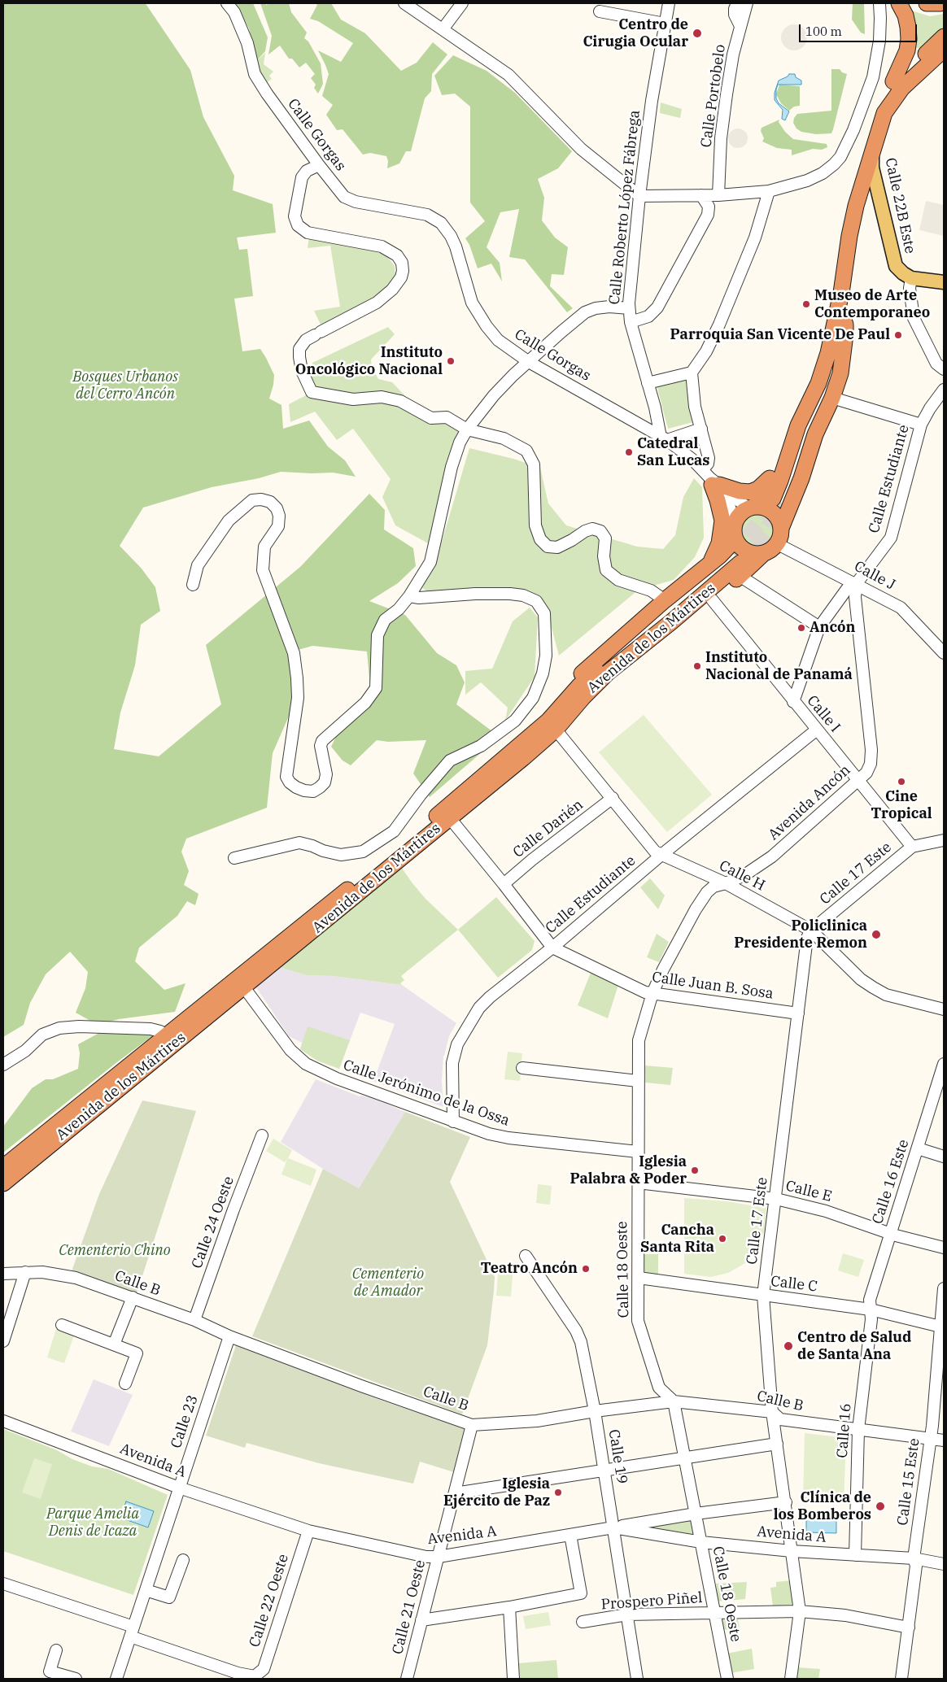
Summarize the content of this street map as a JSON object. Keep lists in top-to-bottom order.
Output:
{
  "streets": {
    "highway": ["Avenida de los Mártires"],
    "main road": ["Calle 22B Este"],
    "street": [
      "Calle Portobelo",
      "Calle Gorgas",
      "Calle Roberto López Fábrega",
      "Calle Estudiante",
      "Calle J",
      "Calle I",
      "Avenida Ancón",
      "Calle Darién",
      "Calle 17 Este",
      "Calle H",
      "Calle Juan B. Sosa",
      "Calle Jerónimo de la Ossa",
      "Calle 16 Este",
      "Calle E",
      "Calle 24 Oeste",
      "Calle 18 Oeste",
      "Calle B",
      "Calle C",
      "Calle 23",
      "Calle 16",
      "Calle 19",
      "Avenida A",
      "Calle 15 Este",
      "Calle 22 Oeste",
      "Prospero Piñel",
      "Calle 21 Oeste"
    ]
  },
  "crossings": [
    ["Calle Gorgas", "Calle Roberto López Fábrega"],
    ["Calle Gorgas", "Calle J"],
    ["Calle Estudiante", "Calle J"],
    ["Calle Estudiante", "Calle I"],
    ["Calle Estudiante", "Avenida Ancón"],
    ["Calle Estudiante", "Calle H"],
    ["Calle Estudiante", "Calle Juan B. Sosa"],
    ["Calle Estudiante", "Calle Jerónimo de la Ossa"],
    ["Calle J", "Avenida Ancón"],
    ["Avenida de los Mártires", "Calle H"],
    ["Avenida de los Mártires", "Calle Juan B. Sosa"],
    ["Avenida de los Mártires", "Calle Jerónimo de la Ossa"],
    ["Calle I", "Avenida Ancón"],
    ["Calle I", "Calle 17 Este"],
    ["Avenida Ancón", "Calle H"],
    ["Avenida Ancón", "Calle Juan B. Sosa"],
    ["Avenida Ancón", "Calle 18 Oeste"],
    ["Calle Darién", "Calle H"],
    ["Calle Darién", "Calle Juan B. Sosa"],
    ["Calle 17 Este", "Calle H"],
    ["Calle 17 Este", "Calle Juan B. Sosa"],
    ["Calle 17 Este", "Calle E"],
    ["Calle 17 Este", "Calle B"],
    ["Calle 17 Este", "Calle C"],
    ["Calle 17 Este", "Avenida A"],
    ["Calle 17 Este", "Prospero Piñel"],
    ["Calle Juan B. Sosa", "Calle 18 Oeste"],
    ["Calle Jerónimo de la Ossa", "Calle 18 Oeste"],
    ["Calle 16 Este", "Calle E"],
    ["Calle 16 Este", "Calle C"],
    ["Calle 16 Este", "Calle 16"],
    ["Calle E", "Calle 18 Oeste"],
    ["Calle 24 Oeste", "Calle B"],
    ["Calle 18 Oeste", "Calle B"],
    ["Calle 18 Oeste", "Calle C"],
    ["Calle 18 Oeste", "Avenida A"],
    ["Calle 18 Oeste", "Prospero Piñel"],
    ["Calle B", "Calle 23"],
    ["Calle B", "Calle 16"],
    ["Calle B", "Calle 19"],
    ["Calle B", "Calle 15 Este"],
    ["Calle B", "Calle 21 Oeste"],
    ["Calle C", "Calle 16"],
    ["Calle C", "Calle 15 Este"],
    ["Calle 23", "Avenida A"],
    ["Calle 23", "Calle 22 Oeste"],
    ["Calle 16", "Avenida A"],
    ["Calle 19", "Avenida A"],
    ["Calle 19", "Prospero Piñel"],
    ["Avenida A", "Calle 15 Este"],
    ["Avenida A", "Calle 22 Oeste"],
    ["Avenida A", "Calle 21 Oeste"],
    ["Calle 15 Este", "Prospero Piñel"]
  ],
  "parks": [
    "Bosques Urbanos del Cerro Ancón",
    "Cementerio Chino",
    "Cementerio de Amador",
    "Parque Amelia Denis de Icaza"
  ],
  "places": [
    "Centro de Cirugia Ocular",
    "Museo de Arte Contemporaneo",
    "Parroquia San Vicente De Paul",
    "Instituto Oncológico Nacional",
    "Catedral San Lucas",
    "Ancón",
    "Instituto Nacional de Panamá",
    "Cine Tropical",
    "Policlinica Presidente Remon",
    "Iglesia Palabra & Poder",
    "Cancha Santa Rita",
    "Teatro Ancón",
    "Centro de Salud de Santa Ana",
    "Iglesia Ejército de Paz",
    "Clínica de los Bomberos"
  ],
  "scale_bar": "100 m"
}
